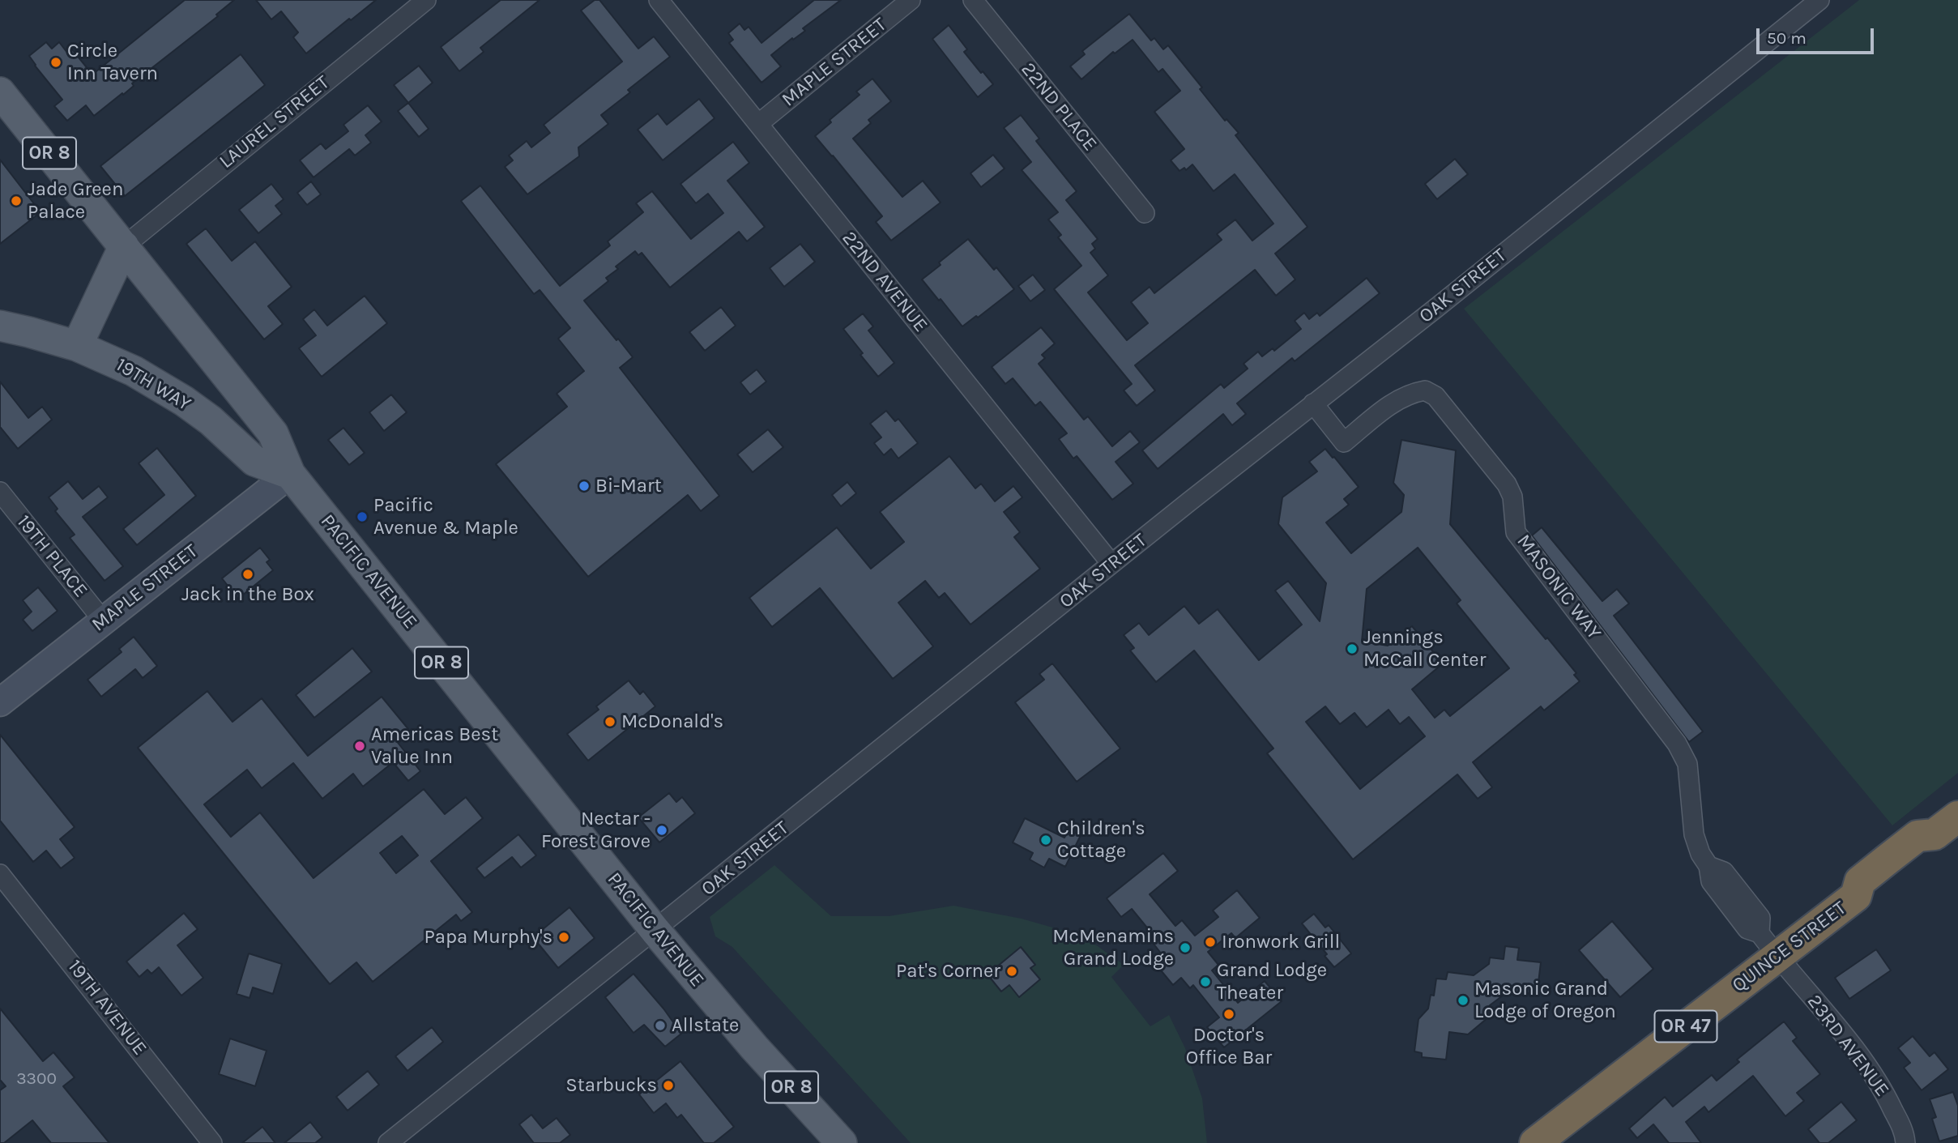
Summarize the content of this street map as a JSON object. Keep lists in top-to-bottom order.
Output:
{
  "streets": {
    "highway": ["QUINCE STREET", "OR 47"],
    "main road": ["OR 8", "19TH WAY", "PACIFIC AVENUE"],
    "street": [
      "MAPLE STREET",
      "22ND PLACE",
      "LAUREL STREET",
      "22ND AVENUE",
      "OAK STREET",
      "19TH PLACE",
      "MASONIC WAY",
      "19TH AVENUE",
      "23RD AVENUE"
    ]
  },
  "crossings": [
    ["MAPLE STREET", "22ND AVENUE"],
    ["MAPLE STREET", "19TH WAY"],
    ["MAPLE STREET", "19TH PLACE"],
    ["MAPLE STREET", "PACIFIC AVENUE"],
    ["LAUREL STREET", "PACIFIC AVENUE"],
    ["22ND AVENUE", "OAK STREET"],
    ["OAK STREET", "PACIFIC AVENUE"],
    ["OAK STREET", "MASONIC WAY"],
    ["19TH WAY", "PACIFIC AVENUE"],
    ["MASONIC WAY", "QUINCE STREET"],
    ["MASONIC WAY", "23RD AVENUE"],
    ["QUINCE STREET", "23RD AVENUE"]
  ],
  "places": [
    "Circle Inn Tavern",
    "Jade Green Palace",
    "Bi-Mart",
    "Pacific Avenue & Maple",
    "Jack in the Box",
    "Jennings McCall Center",
    "McDonald's",
    "Americas Best Value Inn",
    "Nectar - Forest Grove",
    "Children's Cottage",
    "Papa Murphy's",
    "Ironwork Grill",
    "McMenamins Grand Lodge",
    "Pat's Corner",
    "Grand Lodge Theater",
    "Masonic Grand Lodge of Oregon",
    "Doctor's Office Bar",
    "Allstate",
    "Starbucks"
  ],
  "house_numbers": ["3300"],
  "scale_bar": "50 m"
}
